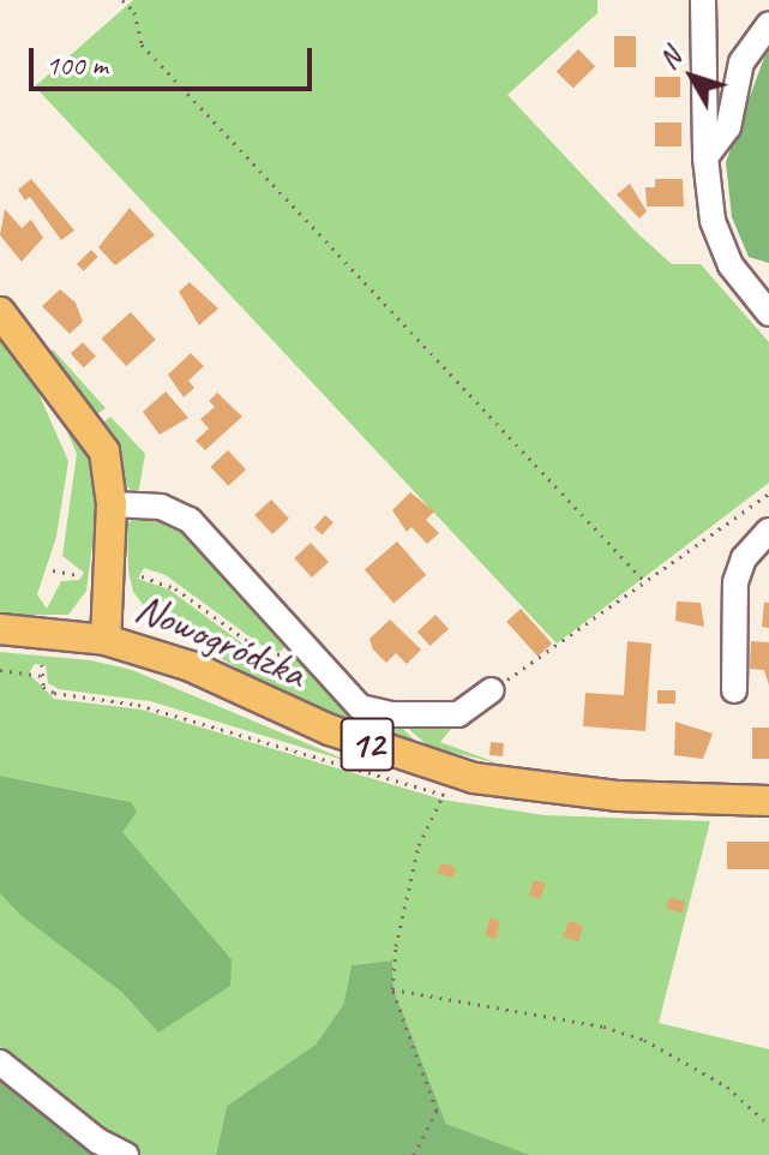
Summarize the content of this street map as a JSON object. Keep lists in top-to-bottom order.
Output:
{
  "streets": {
    "main road": ["Nowogródzka", "12"]
  },
  "crossings": [
    ["Nowogródzka", "12"]
  ],
  "scale_bar": "100 m",
  "north": "top left"
}
